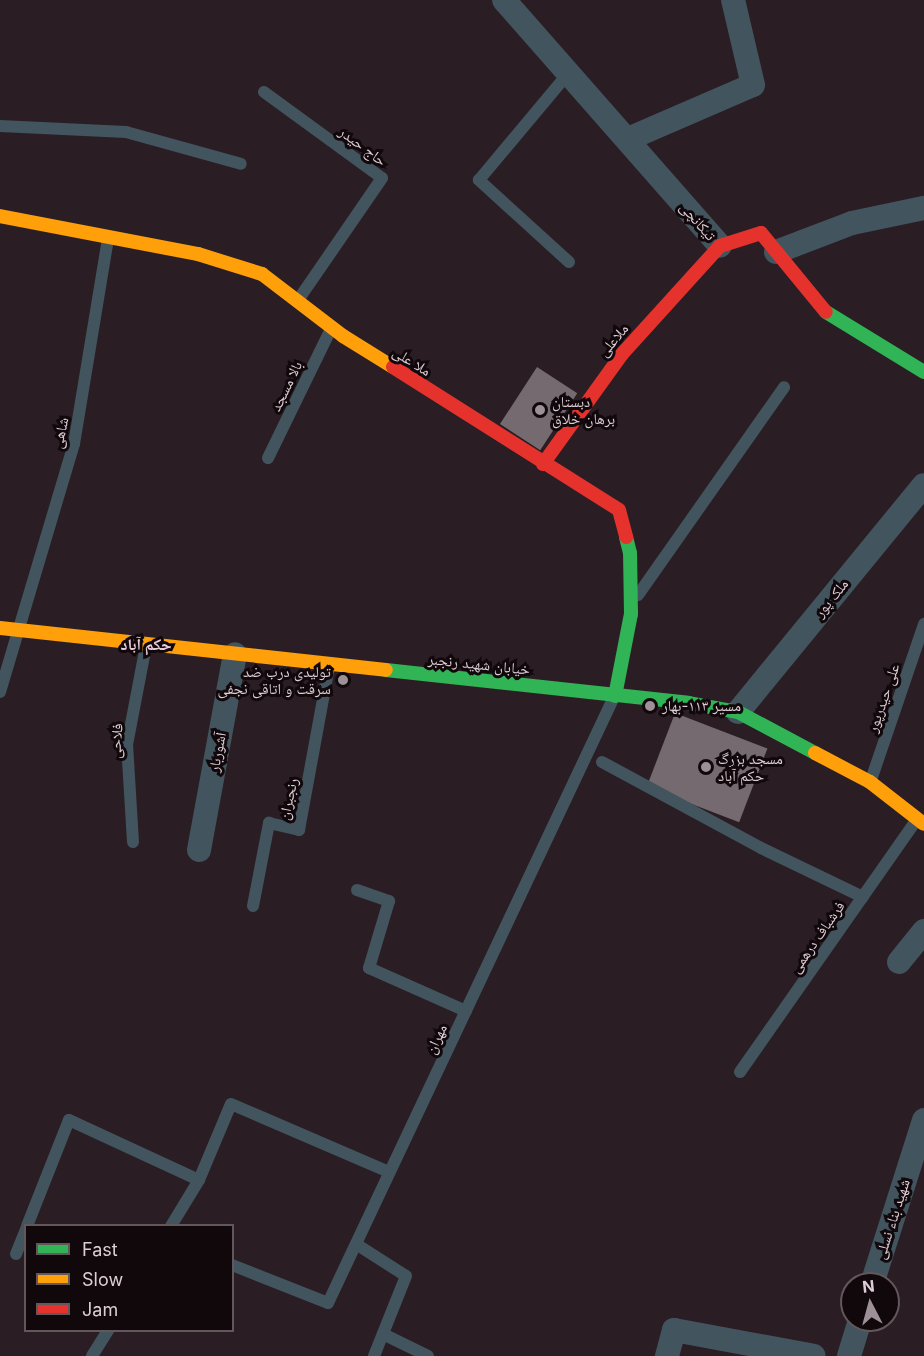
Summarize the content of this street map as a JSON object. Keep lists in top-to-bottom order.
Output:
{
  "streets": {
    "street": [
      "تیکانچی",
      "ملاعلی",
      "ملا علی",
      "ملک پور",
      "خیابان شهید رنجبر",
      "آشوربار",
      "شهید بناء نسلی"
    ],
    "lane": [
      "حاج حیدر",
      "بالا مسجد",
      "شاهی",
      "علی‌ حیدرپور",
      "فلاحی",
      "رنجبران",
      "فرشباف درهمی",
      "مهران"
    ]
  },
  "crossings": [
    ["حاج حیدر", "ملا علی"],
    ["تیکانچی", "ملاعلی"],
    ["ملاعلی", "ملا علی"],
    ["ملا علی", "بالا مسجد"],
    ["ملا علی", "شاهی"],
    ["ملا علی", "خیابان شهید رنجبر"],
    ["ملا علی", "مهران"],
    ["شاهی", "خیابان شهید رنجبر"],
    ["ملک پور", "خیابان شهید رنجبر"],
    ["خیابان شهید رنجبر", "علی‌ حیدرپور"],
    ["خیابان شهید رنجبر", "فلاحی"],
    ["خیابان شهید رنجبر", "آشوربار"],
    ["خیابان شهید رنجبر", "رنجبران"],
    ["خیابان شهید رنجبر", "فرشباف درهمی"],
    ["خیابان شهید رنجبر", "مهران"]
  ],
  "districts": ["حکم آباد"],
  "places": [
    "دبستان برهان خلاق",
    "تولیدی درب ضد سرقت و اتاقی نجفی",
    "مسیر ۱۱۳-بهار",
    "مسجد بزرگ حکم آباد"
  ],
  "legend": ["Fast", "Slow", "Jam"],
  "north": "top"
}
